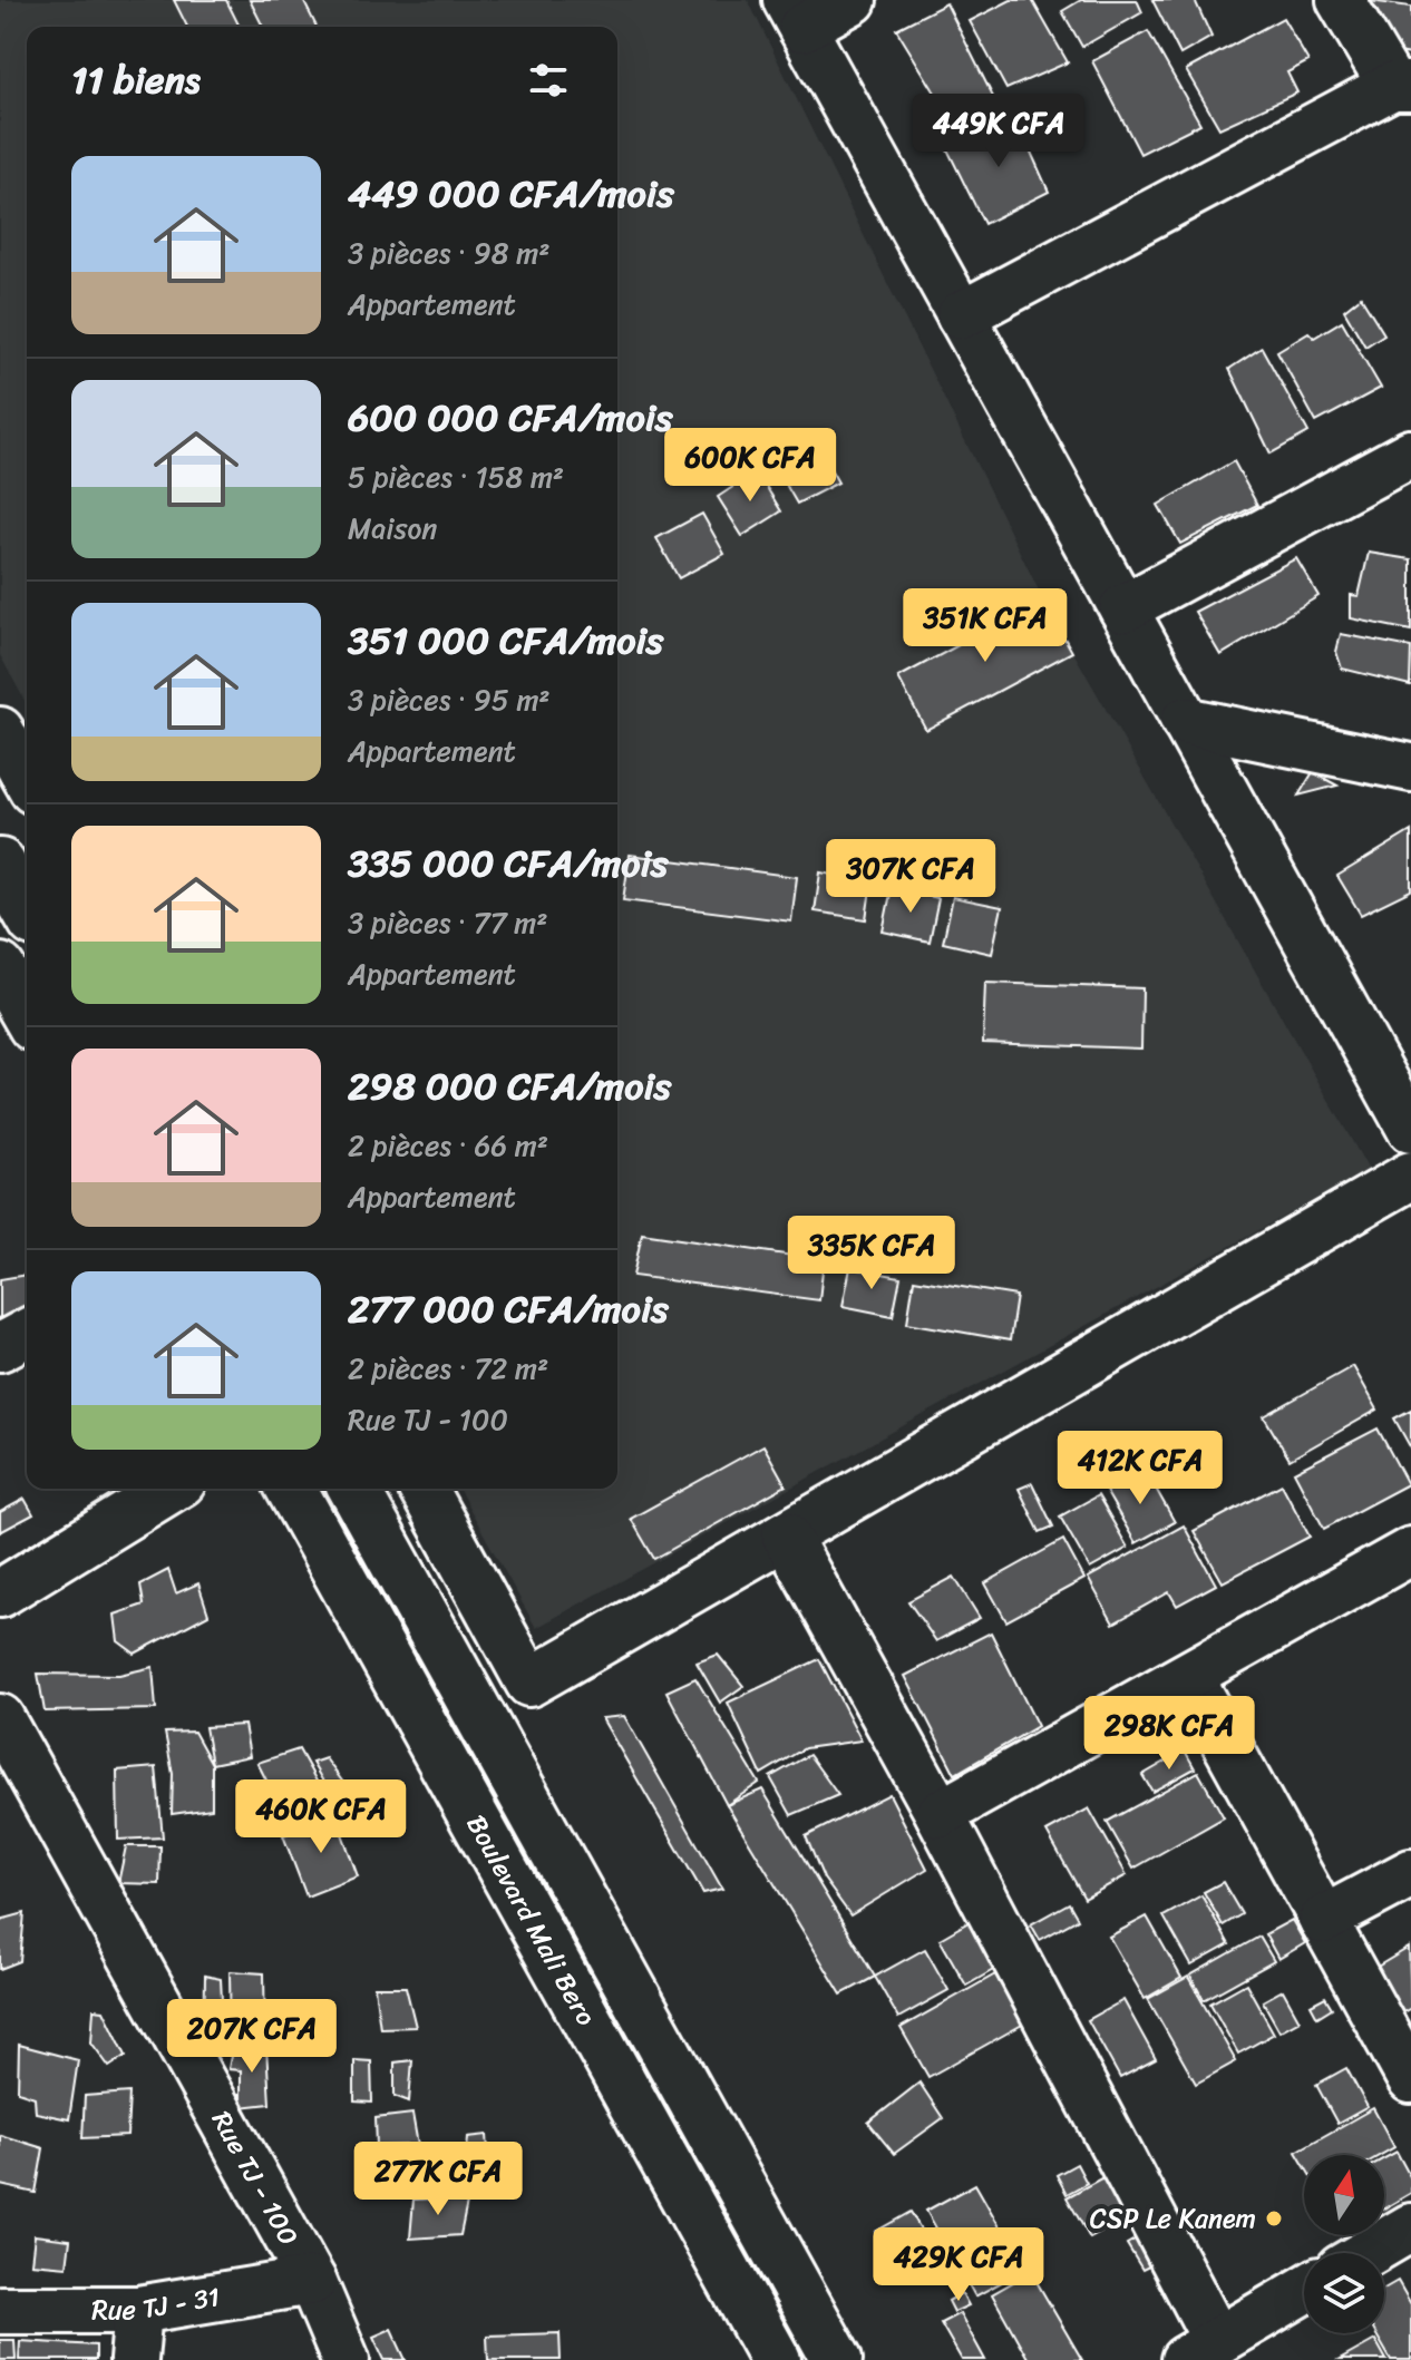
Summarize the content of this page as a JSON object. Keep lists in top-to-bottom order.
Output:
{
  "streets": {
    "main road": ["Boulevard Mali Bero"],
    "street": ["Rue TJ - 100", "Rue TJ - 31"]
  },
  "crossings": [
    ["Rue TJ - 100", "Rue TJ - 31"]
  ],
  "places": ["CSP Le Kanem"],
  "north": "top",
  "page": {
    "heading": "11 biens",
    "price": [
      "449K CFA",
      "600K CFA",
      "351K CFA",
      "307K CFA",
      "335K CFA",
      "412K CFA",
      "298K CFA",
      "460K CFA",
      "207K CFA",
      "277K CFA",
      "429K CFA"
    ],
    "list": [
      {
        "name": "449 000 CFA/mois",
        "note": "3 pièces · 98 m² · Appartement"
      },
      {
        "name": "600 000 CFA/mois",
        "note": "5 pièces · 158 m² · Maison"
      },
      {
        "name": "351 000 CFA/mois",
        "note": "3 pièces · 95 m² · Appartement"
      },
      {
        "name": "335 000 CFA/mois",
        "note": "3 pièces · 77 m² · Appartement"
      },
      {
        "name": "298 000 CFA/mois",
        "note": "2 pièces · 66 m² · Appartement"
      },
      {
        "name": "277 000 CFA/mois",
        "note": "2 pièces · 72 m² · Rue TJ - 100"
      }
    ]
  }
}
